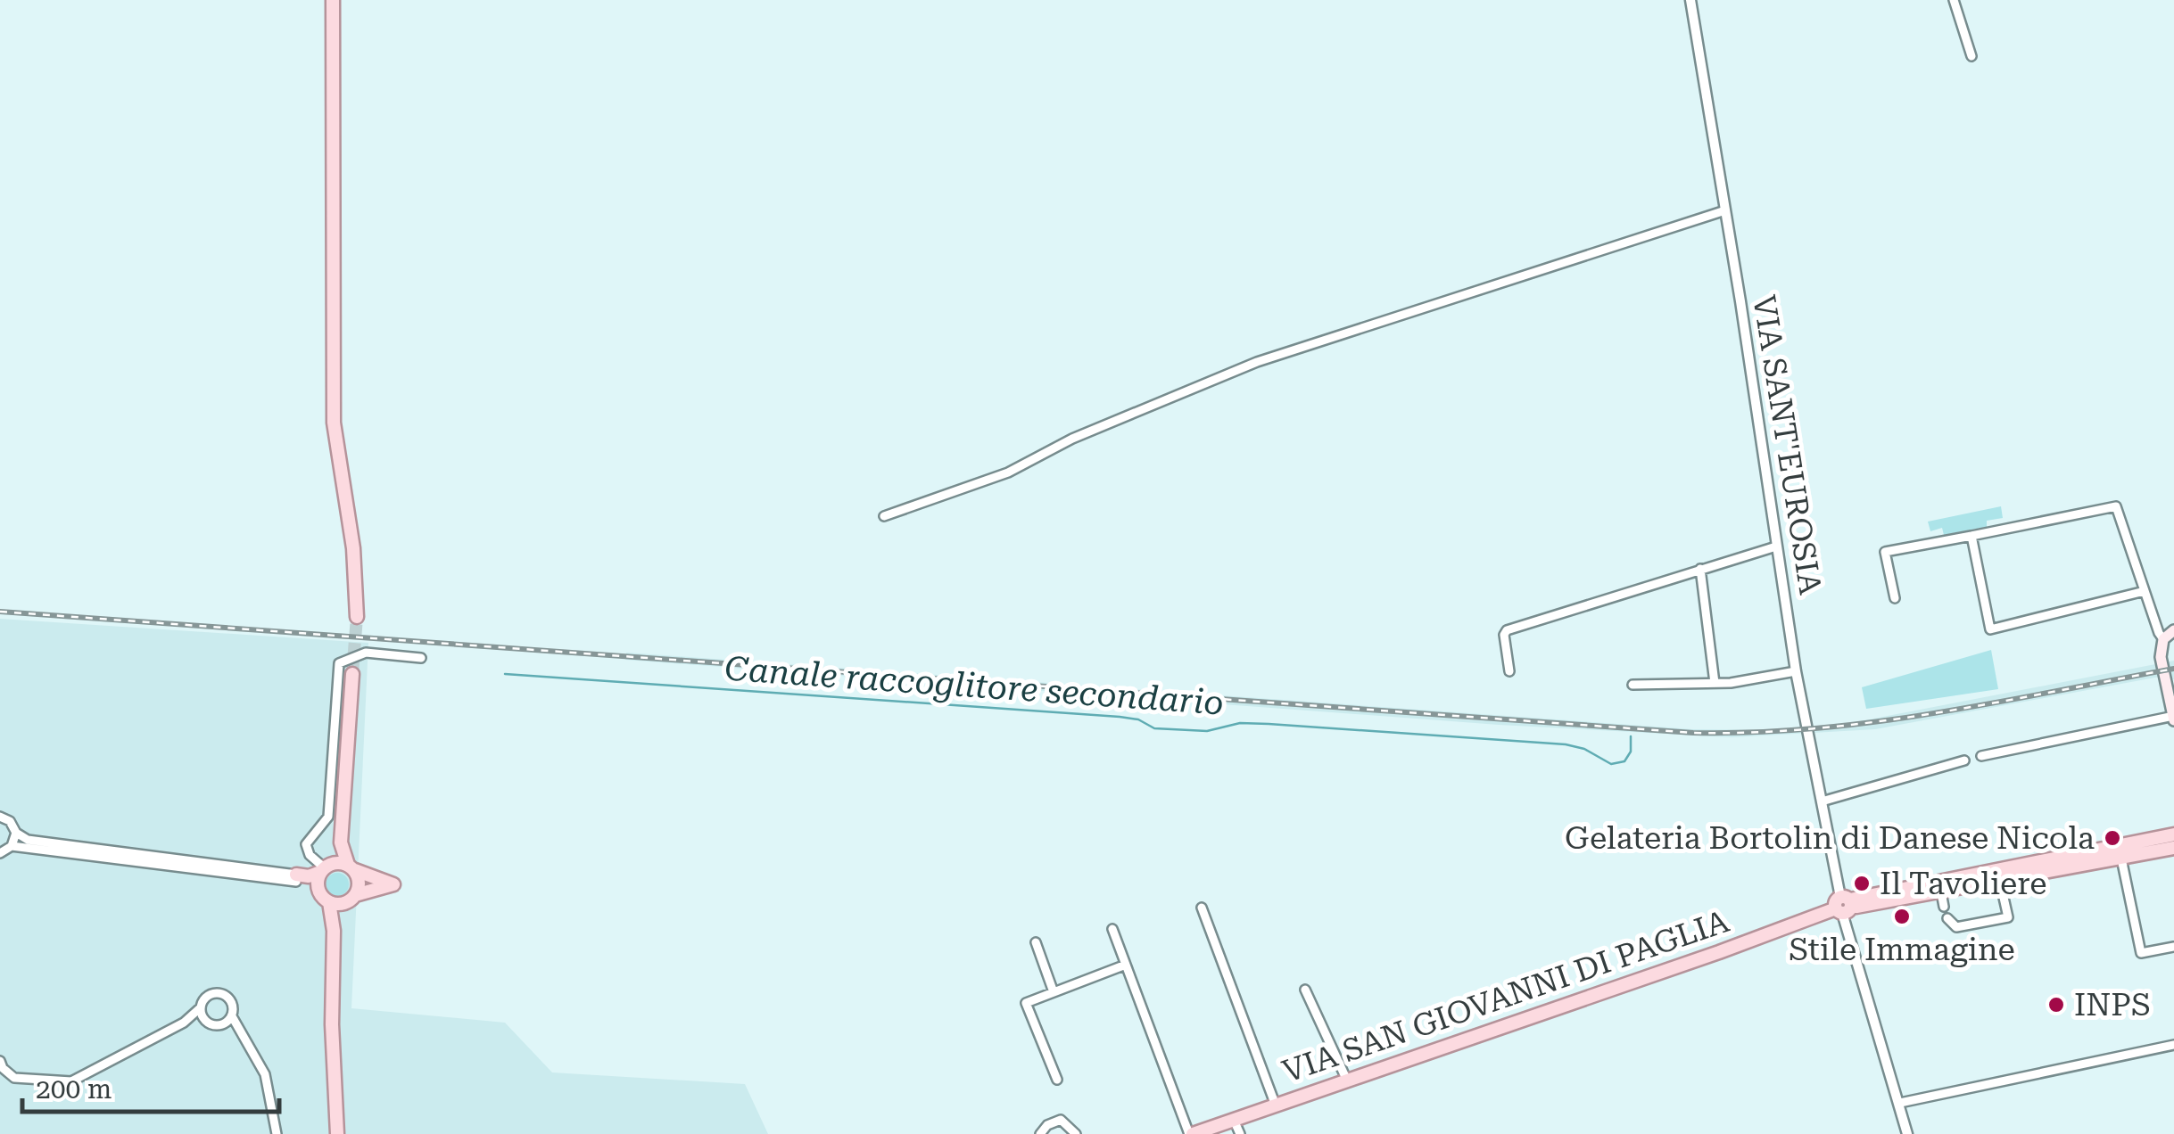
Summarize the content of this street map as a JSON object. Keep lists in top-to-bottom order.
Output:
{
  "streets": {
    "main road": ["VIA SAN GIOVANNI DI PAGLIA"],
    "street": ["VIA SANT'EUROSIA"]
  },
  "crossings": [
    ["VIA SANT'EUROSIA", "VIA SAN GIOVANNI DI PAGLIA"]
  ],
  "water": ["Canale raccoglitore secondario"],
  "places": [
    "Gelateria Bortolin di Danese Nicola",
    "Il Tavoliere",
    "Stile Immagine",
    "INPS"
  ],
  "scale_bar": "200 m"
}
